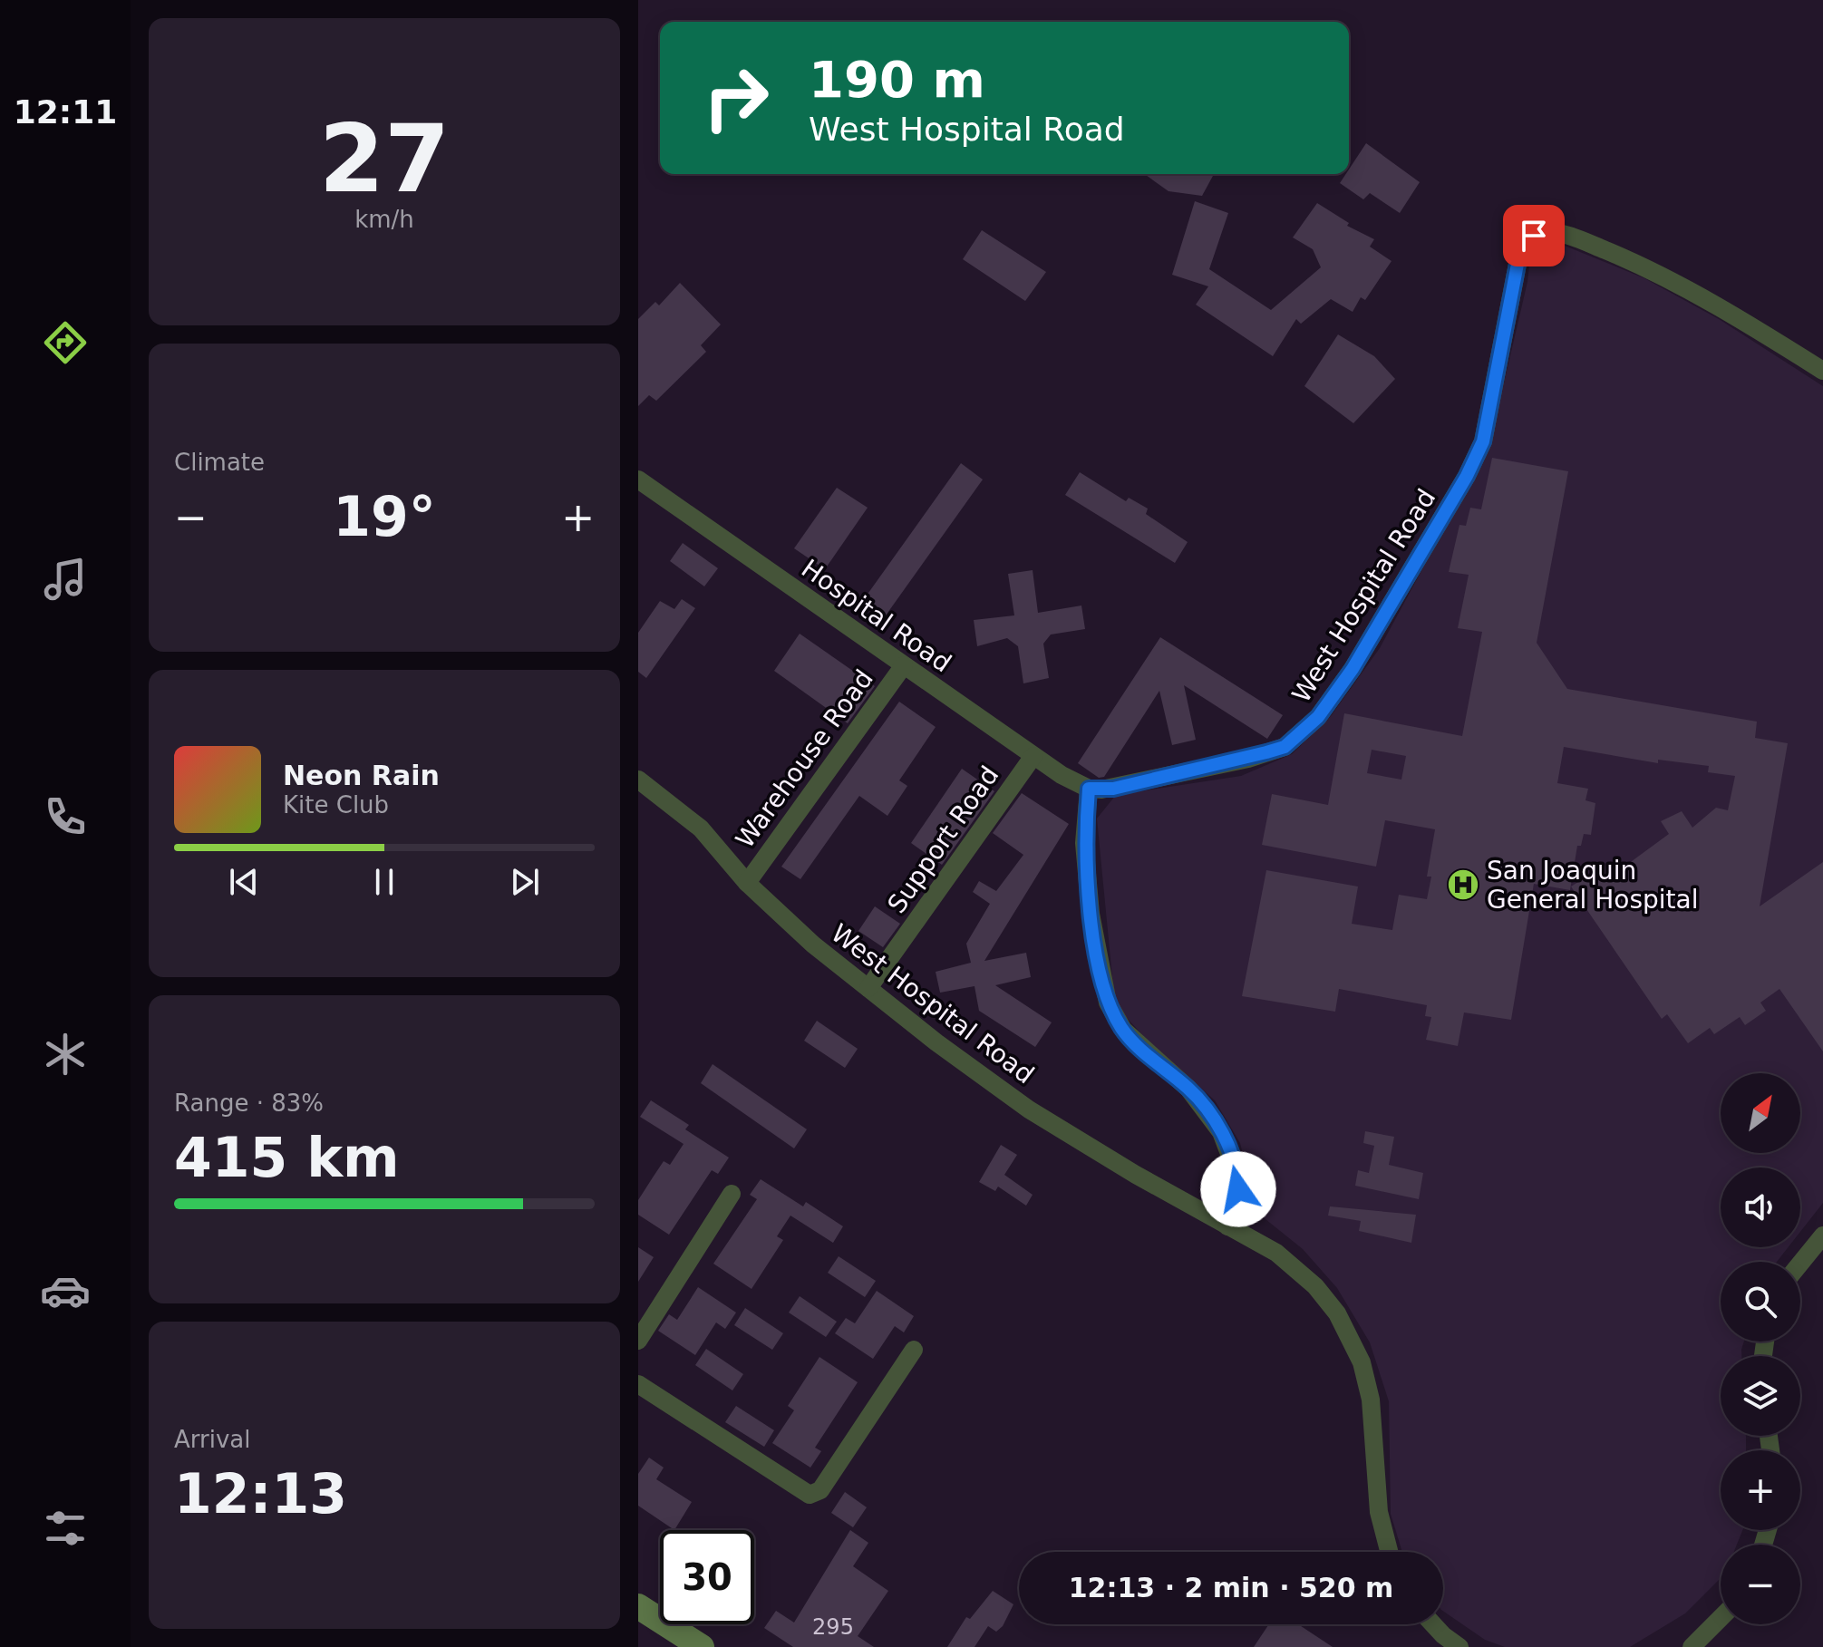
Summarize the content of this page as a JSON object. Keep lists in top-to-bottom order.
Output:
{
  "streets": {
    "street": [
      "West Hospital Road",
      "Hospital Road",
      "Warehouse Road",
      "Support Road"
    ]
  },
  "crossings": [
    ["West Hospital Road", "Hospital Road"],
    ["West Hospital Road", "Warehouse Road"],
    ["West Hospital Road", "Support Road"],
    ["Hospital Road", "Warehouse Road"],
    ["Hospital Road", "Support Road"]
  ],
  "places": {
    "hospital": ["San Joaquin General Hospital"]
  },
  "house_numbers": ["295"],
  "north": "top right",
  "page": {
    "tabs": "12:11",
    "tile": [
      ["27", "km/h"],
      "Climate",
      ["Range · 83%", "415 km"],
      ["Arrival", "12:13"]
    ],
    "turn": ["190 m", "West Hospital Road"],
    "heat": ["−", "19°", "+"],
    "song": ["Neon Rain", "Kite Club"],
    "map_buttons": ["+", "−"],
    "limit": "30",
    "trip": "12:13 · 2 min · 520 m"
  }
}
